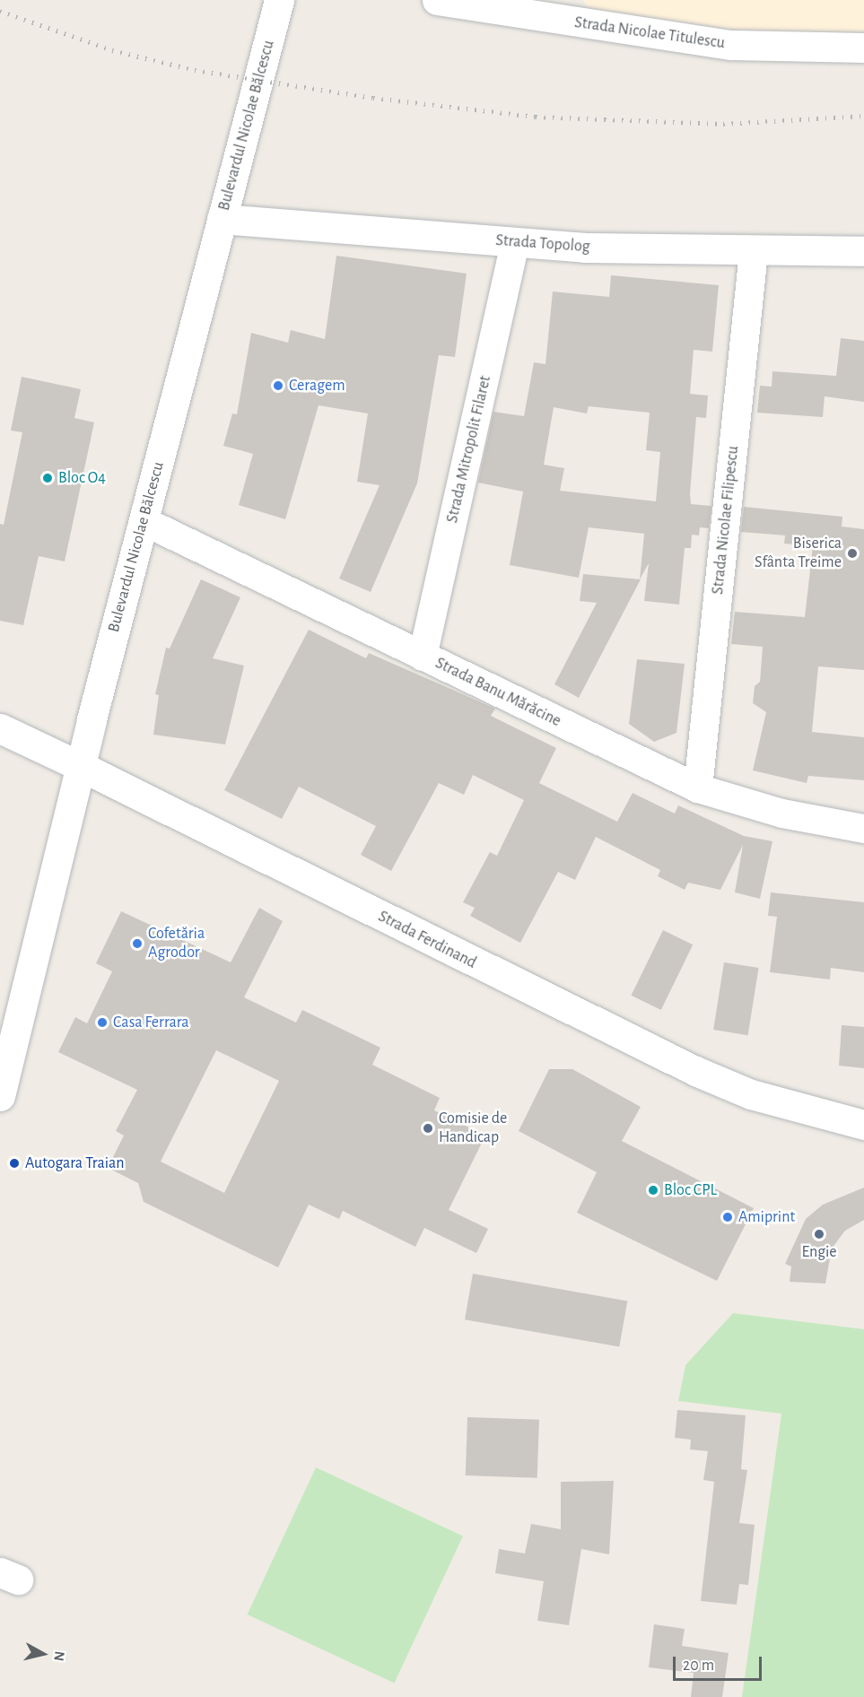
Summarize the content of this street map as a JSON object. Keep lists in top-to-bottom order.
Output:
{
  "streets": {
    "main road": [
      "Strada Nicolae Titulescu",
      "Bulevardul Nicolae Bălcescu",
      "Strada Topolog",
      "Strada Ferdinand"
    ],
    "street": ["Strada Mitropolit Filaret", "Strada Nicolae Filipescu", "Strada Banu Mărăcine"]
  },
  "crossings": [
    ["Bulevardul Nicolae Bălcescu", "Strada Topolog"],
    ["Bulevardul Nicolae Bălcescu", "Strada Banu Mărăcine"],
    ["Bulevardul Nicolae Bălcescu", "Strada Ferdinand"],
    ["Strada Topolog", "Strada Mitropolit Filaret"],
    ["Strada Topolog", "Strada Nicolae Filipescu"],
    ["Strada Mitropolit Filaret", "Strada Banu Mărăcine"],
    ["Strada Nicolae Filipescu", "Strada Banu Mărăcine"]
  ],
  "places": [
    "Ceragem",
    "Bloc O4",
    "Biserica Sfânta Treime",
    "Cofetăria Agrodor",
    "Casa Ferrara",
    "Comisie de Handicap",
    "Autogara Traian",
    "Bloc CPL",
    "Amiprint",
    "Engie"
  ],
  "scale_bar": "20 m",
  "north": "right"
}
